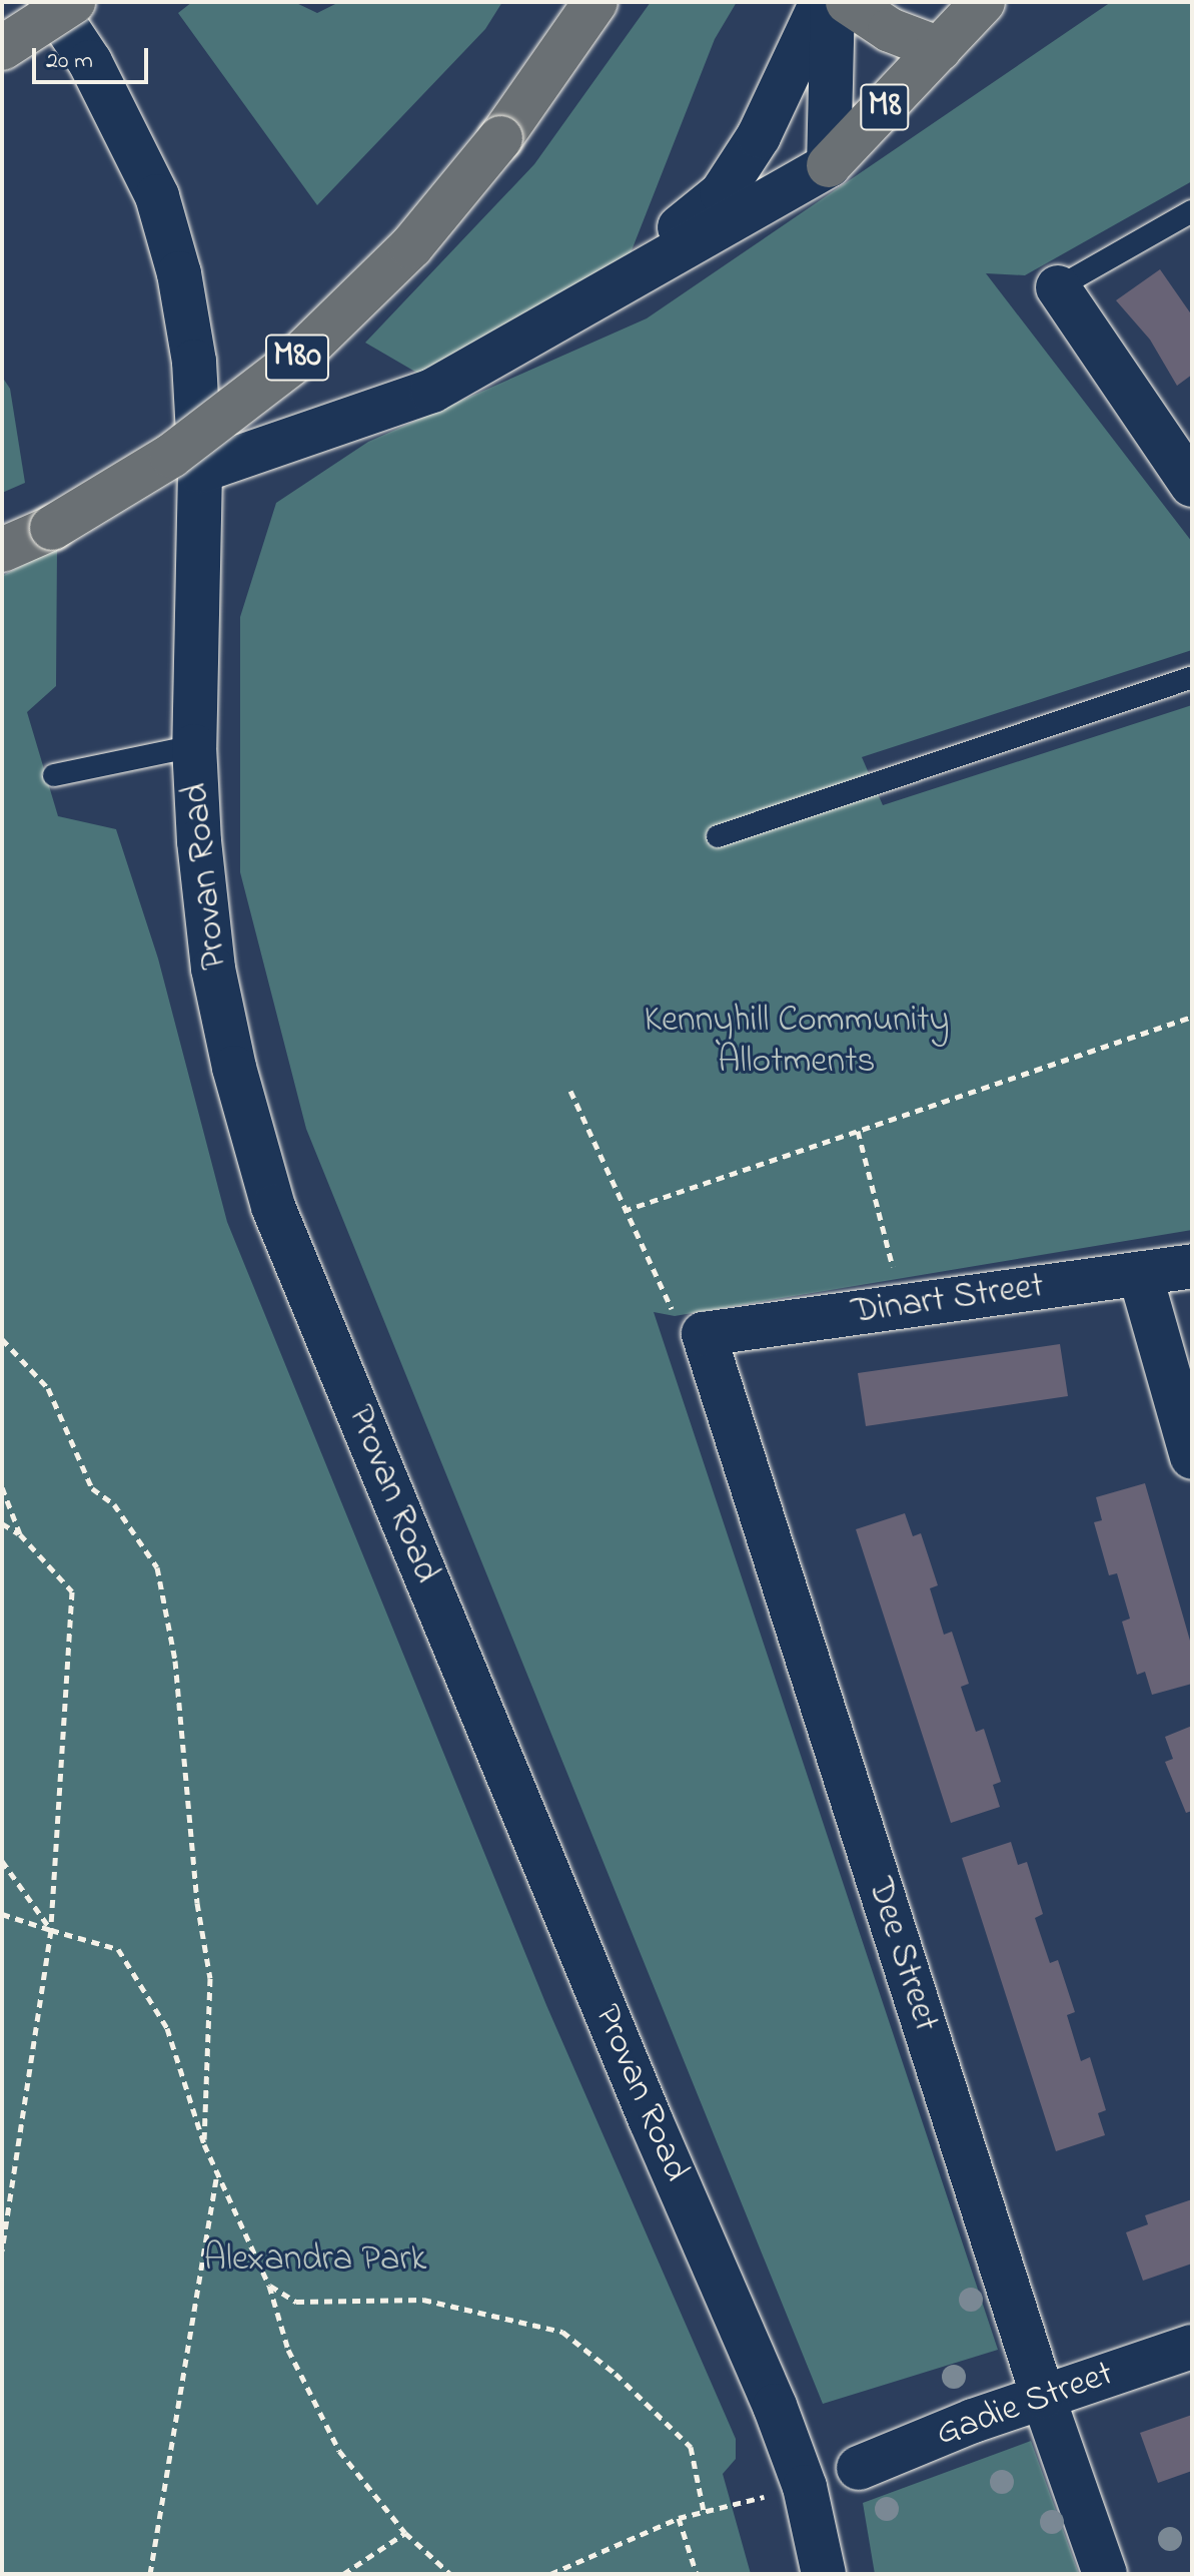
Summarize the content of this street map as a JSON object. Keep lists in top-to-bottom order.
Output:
{
  "streets": {
    "highway": ["M8", "M80"],
    "street": [
      "Provan Road",
      "Dinart Street",
      "Dee Street",
      "Gadie Street"
    ]
  },
  "crossings": [
    ["Dinart Street", "Dee Street"],
    ["Dee Street", "Gadie Street"]
  ],
  "parks": ["Kennyhill Community Allotments", "Alexandra Park"],
  "scale_bar": "20 m"
}
